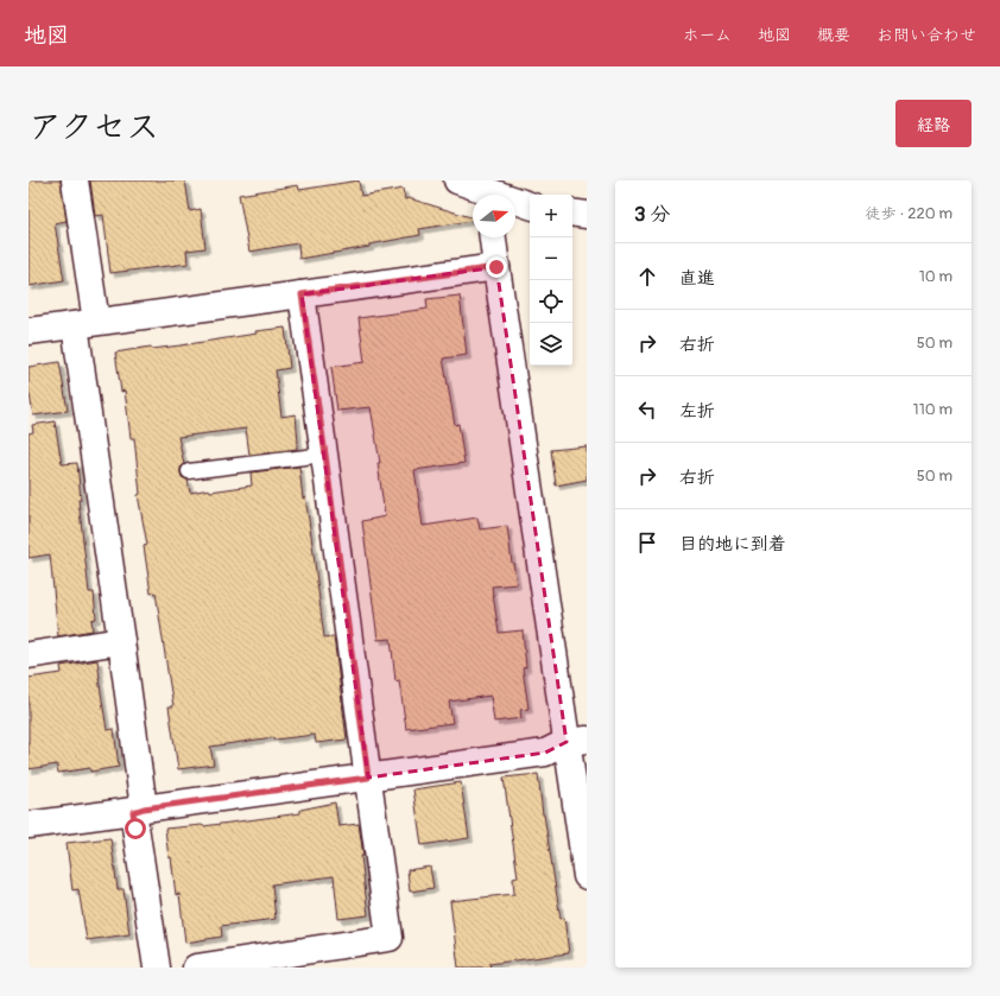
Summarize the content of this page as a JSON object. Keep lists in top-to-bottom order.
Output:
{
  "north": "right",
  "page": {
    "header": "地図",
    "nav": [
      "ホーム",
      "地図",
      "概要",
      "お問い合わせ"
    ],
    "title": "アクセス",
    "buttons": "経路",
    "heading": ["3 分", "徒歩 · 220 m"],
    "map_buttons": ["+", "−"],
    "list": [
      ["直進", "10 m"],
      ["右折", "50 m"],
      ["左折", "110 m"],
      ["右折", "50 m"],
      "目的地に到着"
    ]
  }
}
